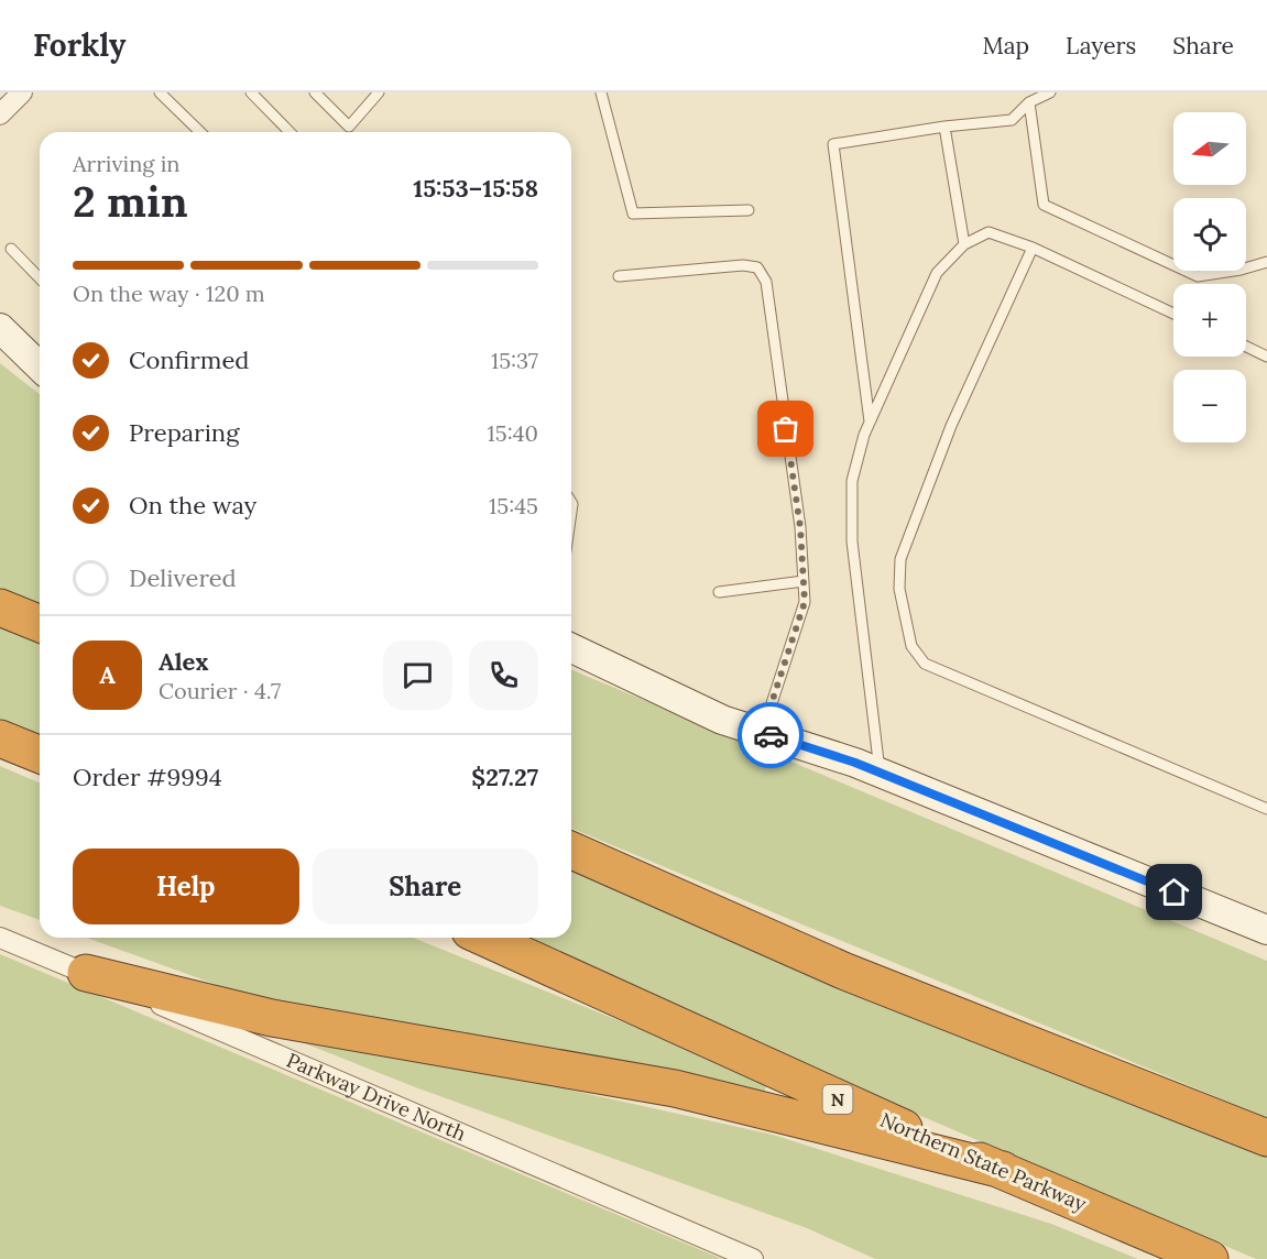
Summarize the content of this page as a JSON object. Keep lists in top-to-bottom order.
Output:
{
  "streets": {
    "highway": ["N", "Northern State Parkway"],
    "street": ["Parkway Drive North"]
  },
  "north": "left",
  "page": {
    "header": "Forkly",
    "nav": ["Map", "Layers", "Share"],
    "map_buttons": ["+", "−"],
    "heading": ["2 min", "Arriving in", "15:53–15:58"],
    "panel": [
      "Alex",
      "Courier · 4.7",
      "Order #9994",
      "$27.27"
    ],
    "bar": "On the way · 120 m",
    "list": [
      ["Confirmed", "15:37"],
      ["Preparing", "15:40"],
      ["On the way", "15:45"],
      "Delivered"
    ],
    "round": "A",
    "buttons": ["Help", "Share"]
  }
}
